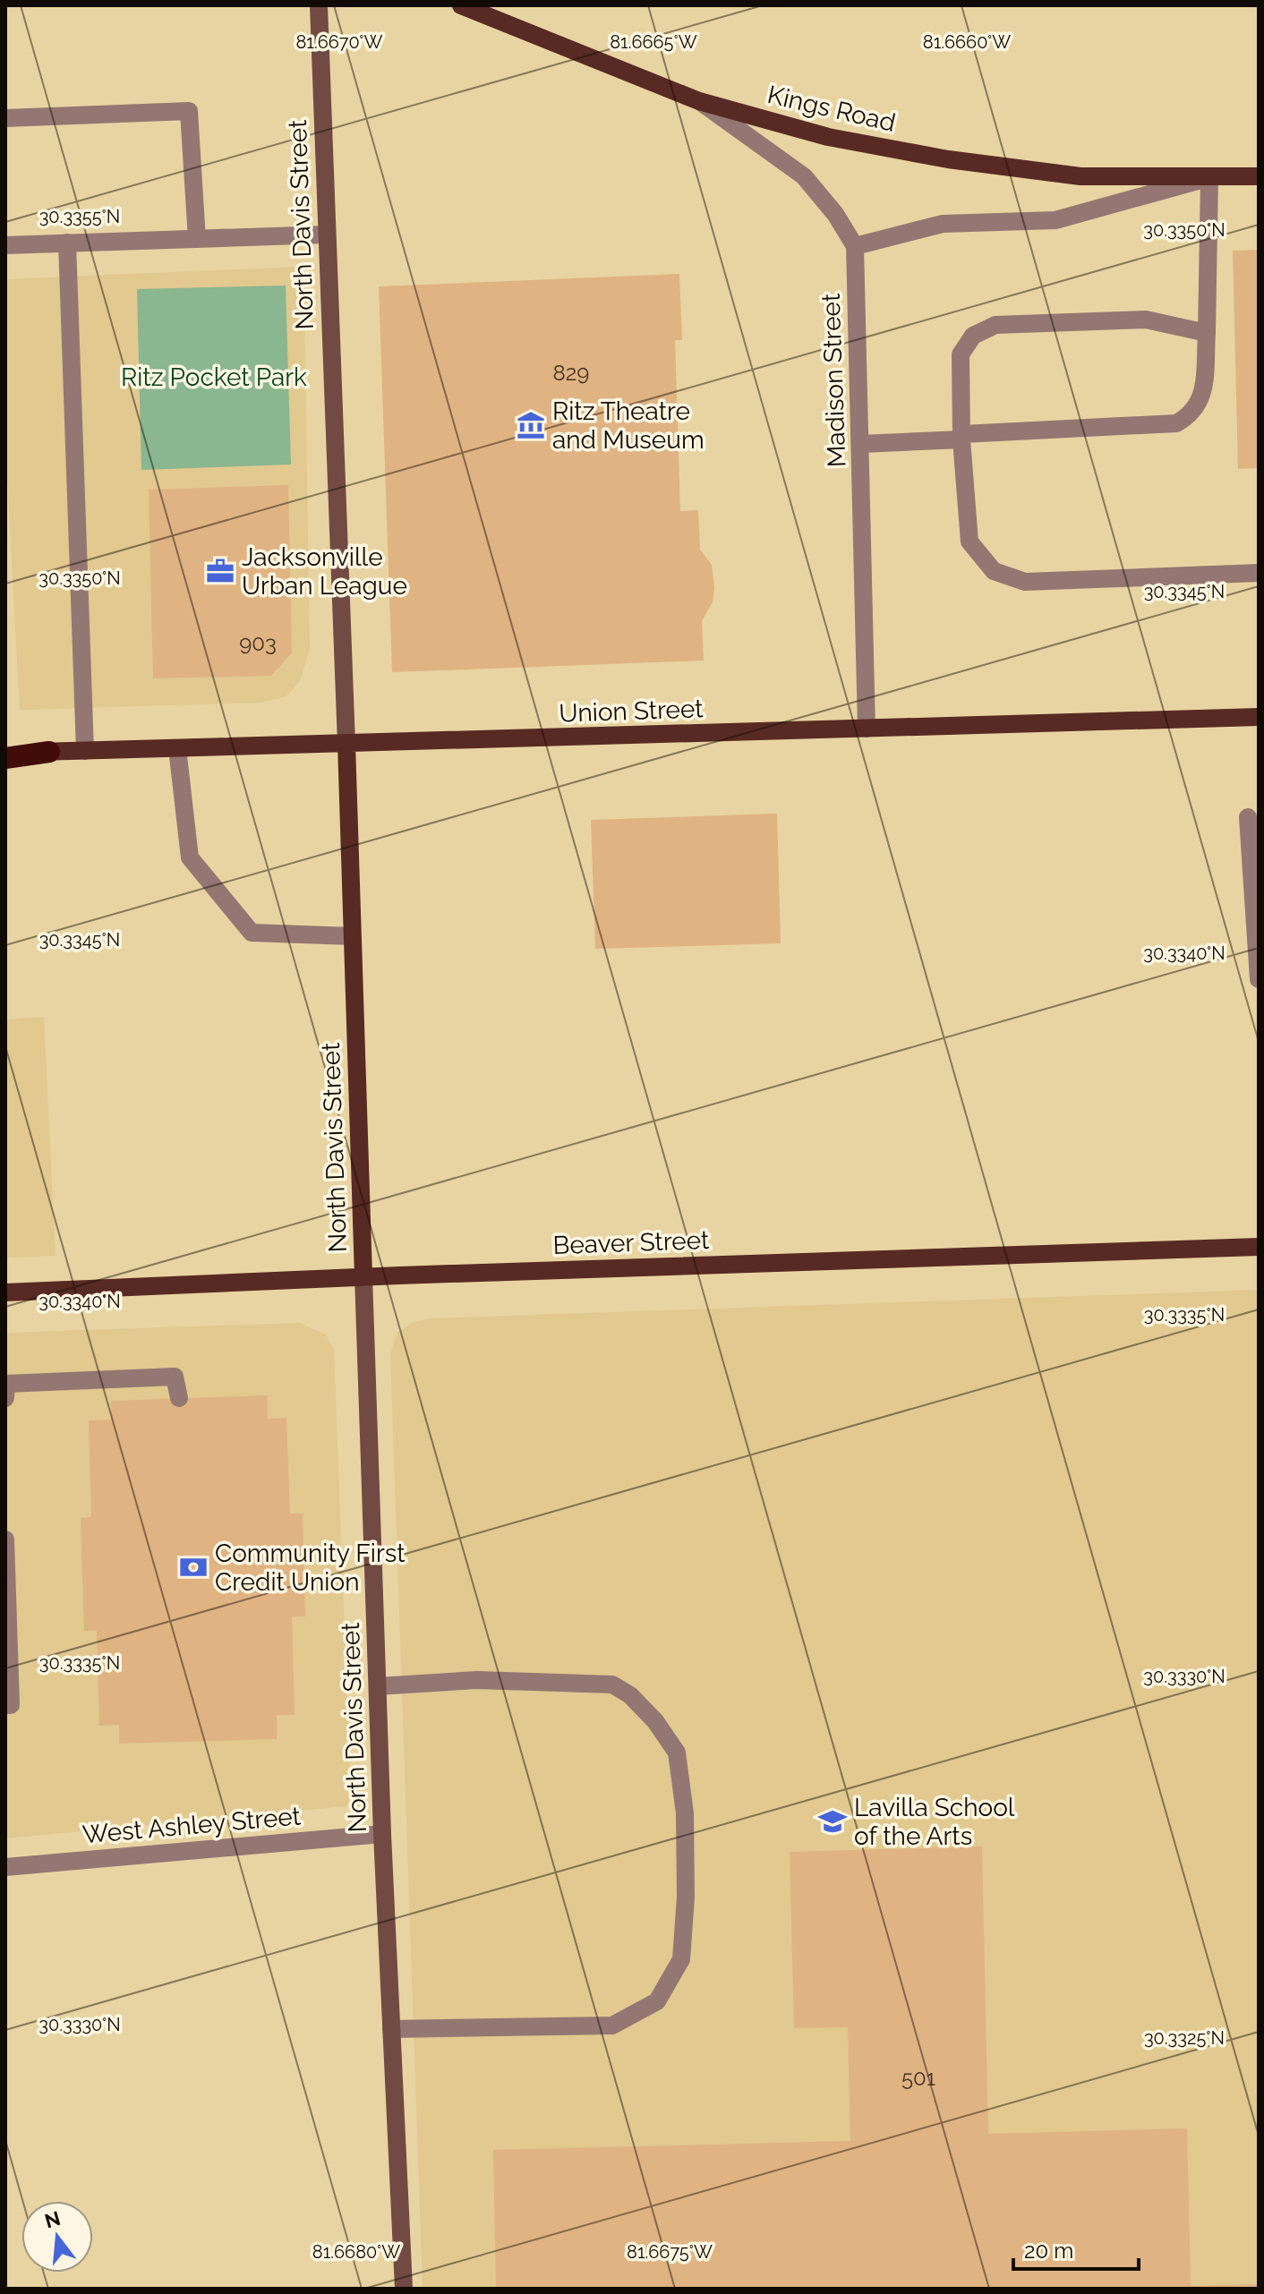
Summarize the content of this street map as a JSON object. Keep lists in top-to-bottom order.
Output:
{
  "streets": {
    "main road": [
      "Kings Road",
      "North Davis Street",
      "Union Street",
      "Beaver Street"
    ],
    "street": ["Madison Street", "West Ashley Street"]
  },
  "crossings": [
    ["Kings Road", "Madison Street"],
    ["North Davis Street", "Union Street"],
    ["North Davis Street", "Beaver Street"],
    ["North Davis Street", "West Ashley Street"],
    ["Madison Street", "Union Street"]
  ],
  "parks": ["Ritz Pocket Park"],
  "places": {
    "museum": ["Ritz Theatre and Museum"],
    "office": ["Jacksonville Urban League"],
    "bank": ["Community First Credit Union"],
    "school or university": ["Lavilla School of the Arts"]
  },
  "house_numbers": ["829", "903", "501"],
  "scale_bar": "20 m",
  "north": "top",
  "coordinates": [
    "81.6670°W",
    "81.6665°W",
    "81.6660°W",
    "30.3355°N",
    "30.3350°N",
    "30.3345°N",
    "30.3340°N",
    "30.3335°N",
    "30.3330°N",
    "30.3325°N",
    "81.6680°W",
    "81.6675°W"
  ]
}
